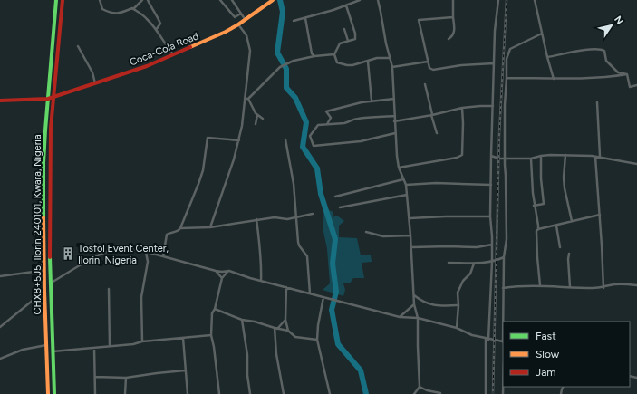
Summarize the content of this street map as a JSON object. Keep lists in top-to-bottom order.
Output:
{
  "streets": {
    "main road": ["Coca-Cola Road", "CHX8+5J5, Ilorin 240101, Kwara, Nigeria"]
  },
  "crossings": [
    ["Coca-Cola Road", "CHX8+5J5, Ilorin 240101, Kwara, Nigeria"]
  ],
  "places": {
    "building": ["Tosfol Event Center, Ilorin, Nigeria"]
  },
  "legend": ["Fast", "Slow", "Jam"],
  "north": "top right"
}
